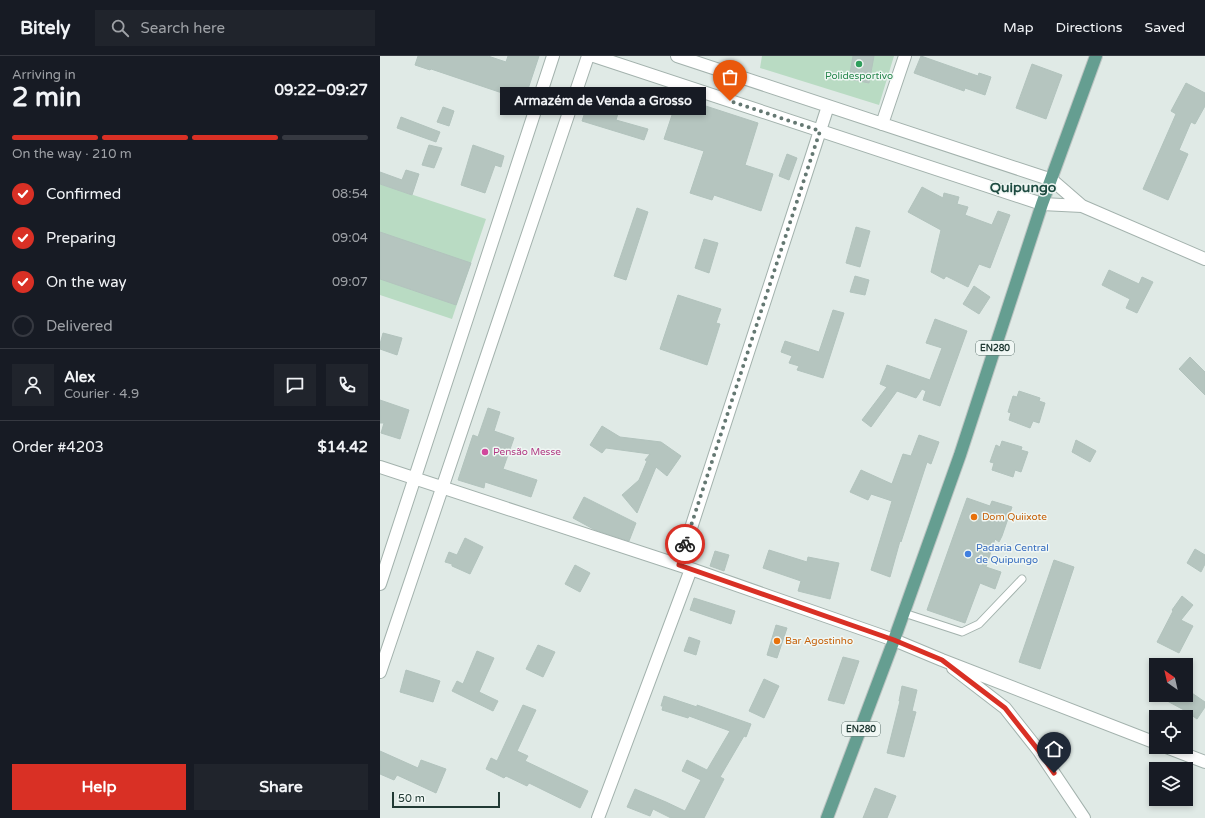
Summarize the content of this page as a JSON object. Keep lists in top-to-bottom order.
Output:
{
  "streets": {
    "main road": ["EN280"]
  },
  "districts": ["Quipungo"],
  "places": [
    "Polidesportivo",
    "Armazém de Venda a Grosso",
    "Pensão Messe",
    "Dom Quiixote",
    "Padaria Central de Quipungo",
    "Bar Agostinho"
  ],
  "scale_bar": "50 m",
  "north": "top left",
  "page": {
    "header": "Bitely",
    "search": "Search here",
    "nav": ["Map", "Directions", "Saved"],
    "heading": ["2 min", "Arriving in", "09:22–09:27"],
    "panel": [
      "Alex",
      "Courier · 4.9",
      "Order #4203",
      "$14.42"
    ],
    "bubble": "Armazém de Venda a Grosso",
    "bar": "On the way · 210 m",
    "list": [
      ["Confirmed", "08:54"],
      ["Preparing", "09:04"],
      ["On the way", "09:07"],
      "Delivered"
    ],
    "buttons": ["Help", "Share"],
    "scale": "50 m"
  }
}
